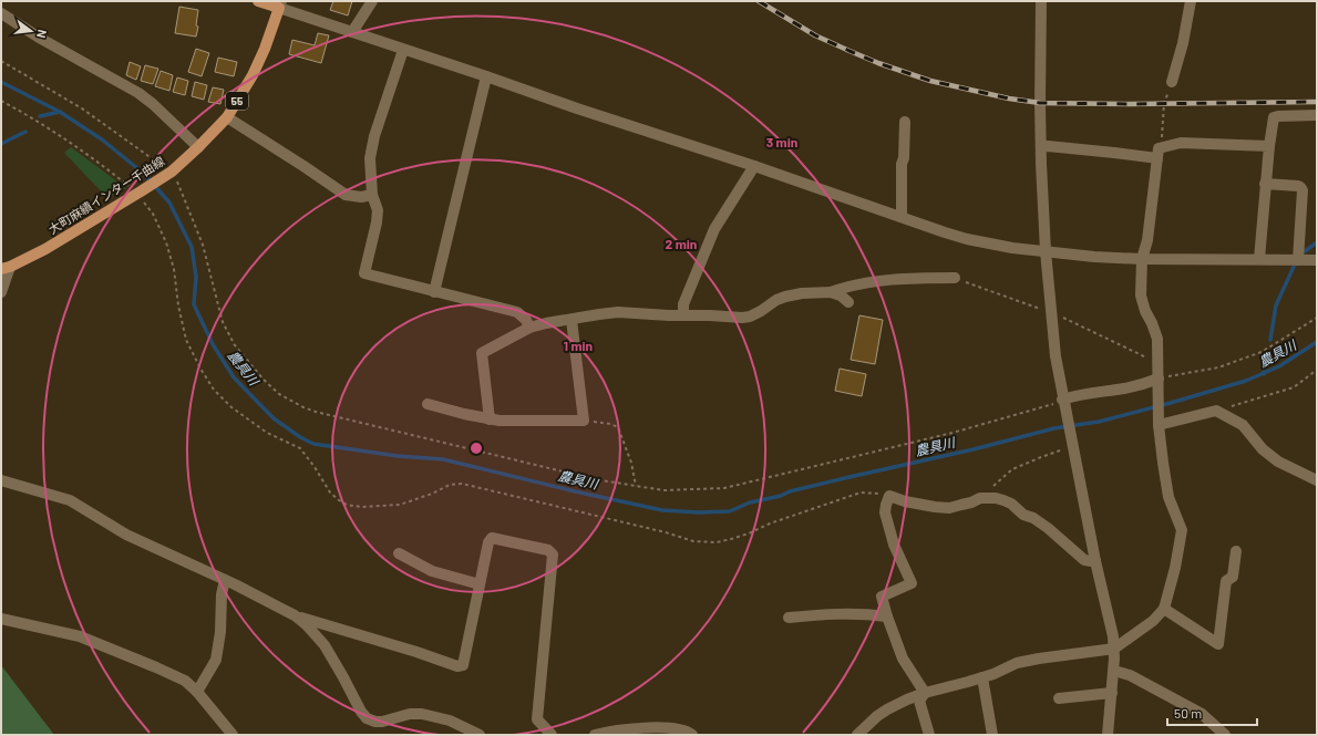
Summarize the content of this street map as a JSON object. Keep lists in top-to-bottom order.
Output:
{
  "streets": {
    "main road": ["55", "大町麻績インター千曲線"]
  },
  "water": ["農具川"],
  "scale_bar": "50 m",
  "north": "right",
  "rings": ["3 min", "2 min", "1 min"]
}
